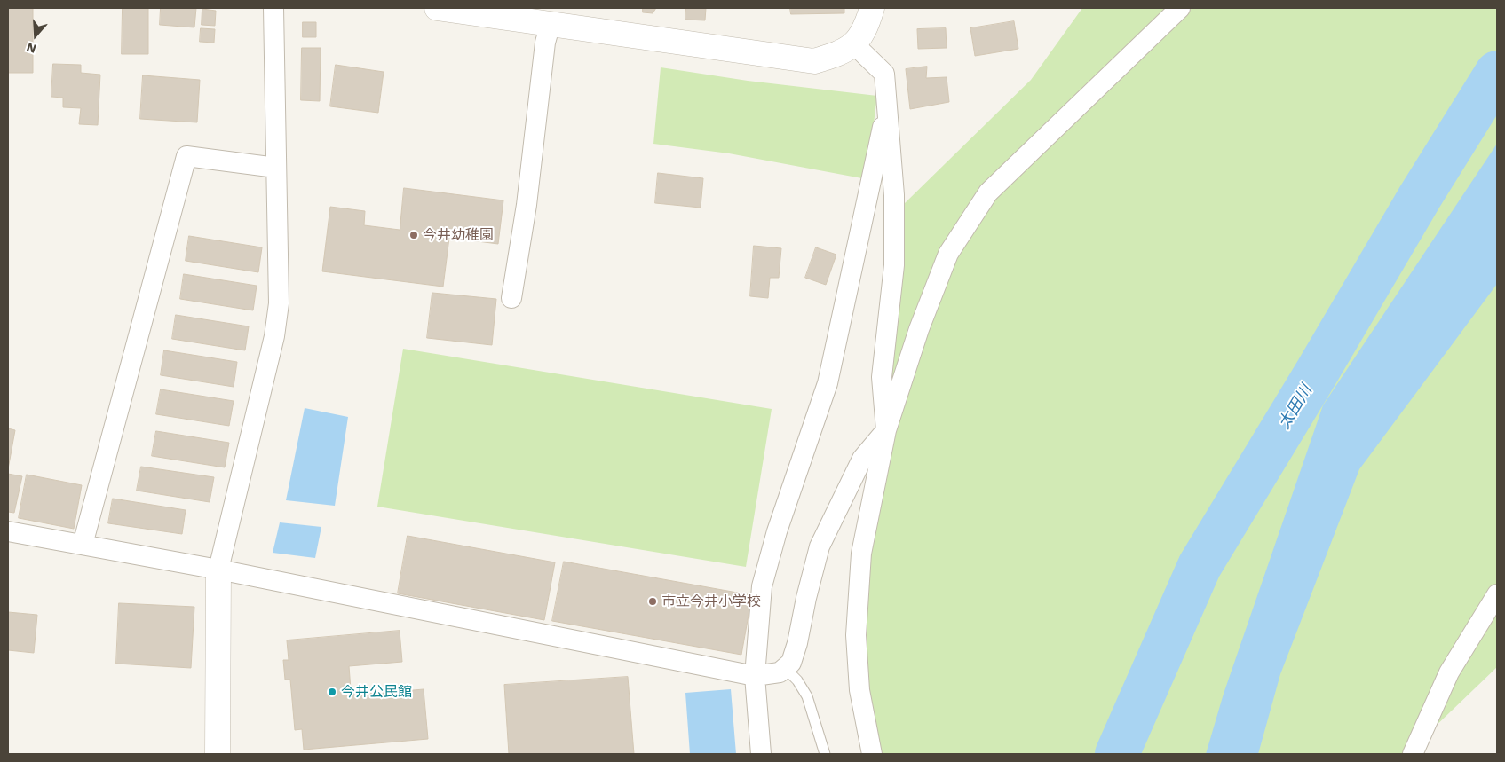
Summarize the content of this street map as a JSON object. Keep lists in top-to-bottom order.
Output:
{
  "water": ["太田川"],
  "places": ["今井幼稚園", "市立今井小学校", "今井公民館"],
  "north": "bottom"
}
